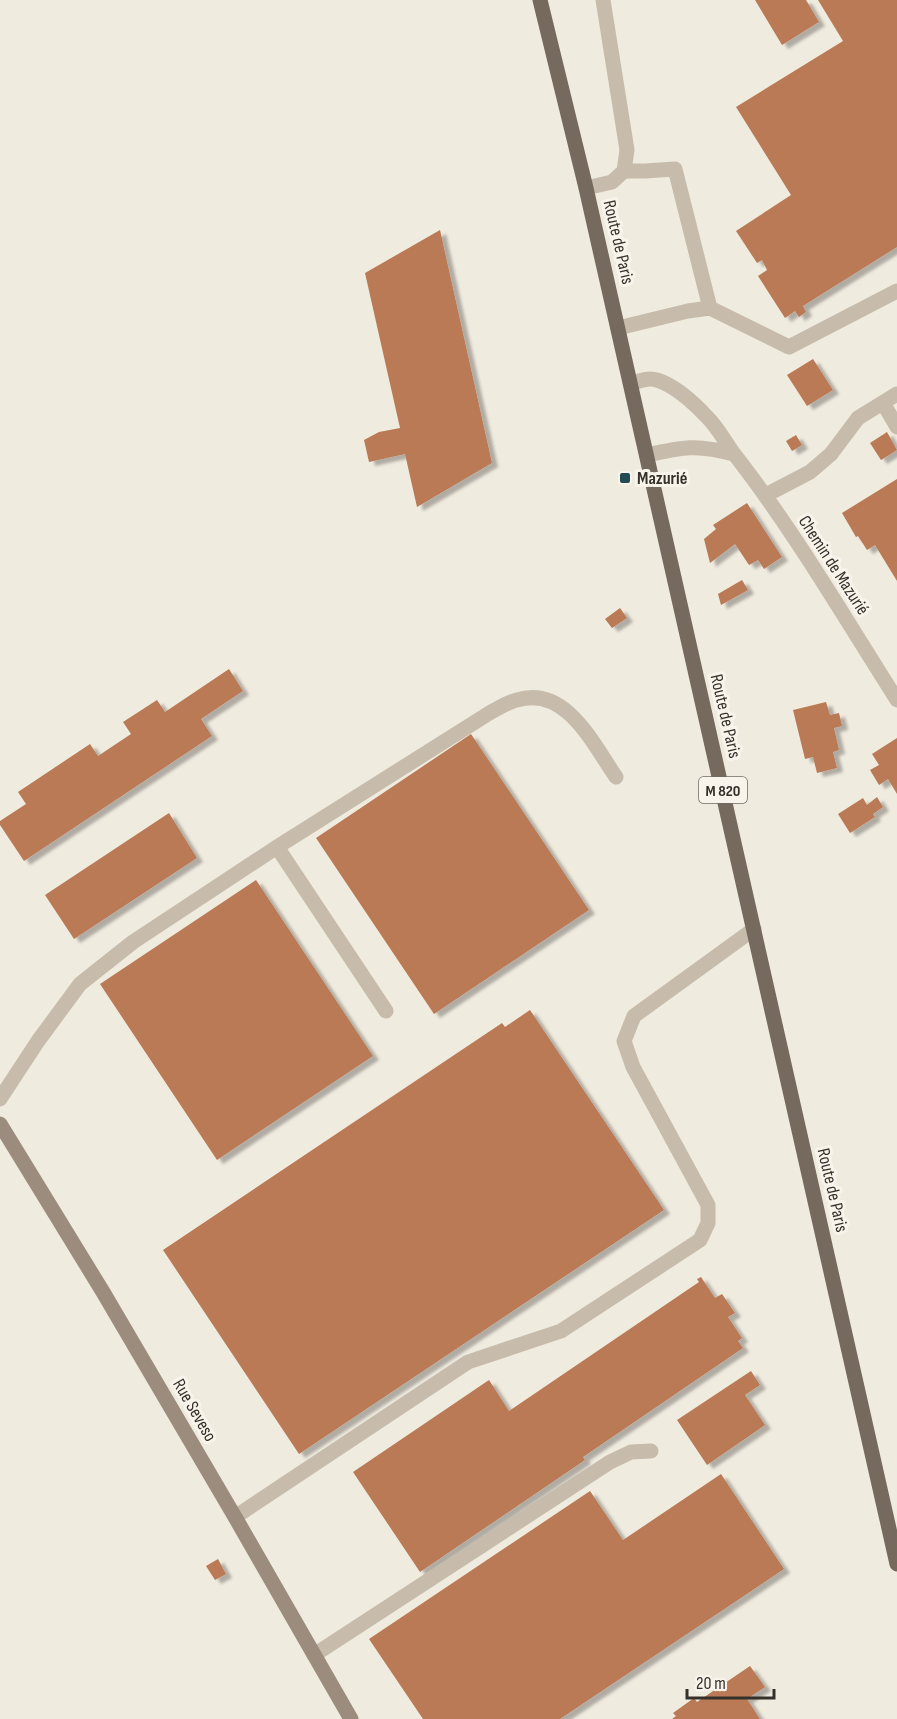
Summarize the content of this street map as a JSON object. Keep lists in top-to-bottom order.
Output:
{
  "streets": {
    "main road": ["Route de Paris", "M 820"],
    "street": ["Chemin de Mazurié", "Rue Seveso"]
  },
  "crossings": [
    ["Route de Paris", "Chemin de Mazurié"]
  ],
  "places": {
    "transit": ["Mazurié"]
  },
  "scale_bar": "20 m"
}
